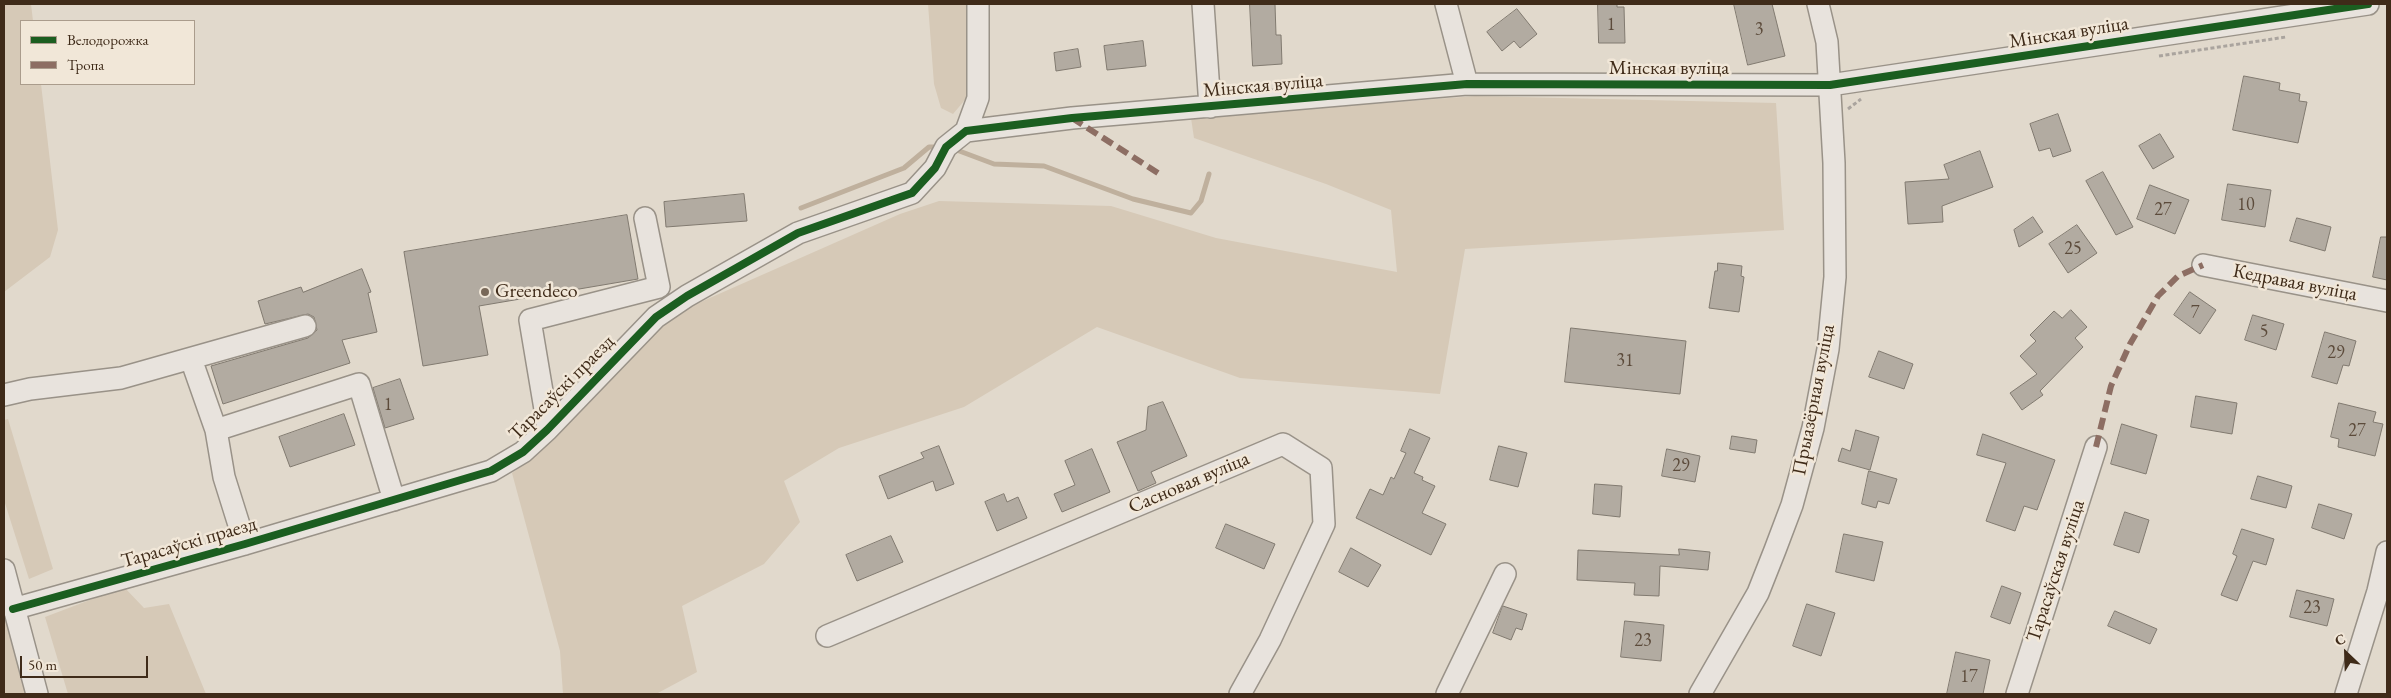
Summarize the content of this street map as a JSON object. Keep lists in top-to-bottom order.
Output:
{
  "streets": {
    "street": [
      "Мінская вуліца",
      "Кедравая вуліца",
      "Тарасаўскі праезд",
      "Прыазёрная вуліца",
      "Сасновая вуліца",
      "Тарасаўская вуліца"
    ]
  },
  "crossings": [
    ["Мінская вуліца", "Тарасаўскі праезд"],
    ["Мінская вуліца", "Прыазёрная вуліца"]
  ],
  "places": ["Greendeco"],
  "house_numbers": [
    "1",
    "3",
    "10",
    "27",
    "25",
    "7",
    "5",
    "29",
    "31",
    "1",
    "27",
    "29",
    "23",
    "23",
    "17"
  ],
  "legend": ["Велодорожка", "Тропа"],
  "scale_bar": "50 m",
  "north": "top left"
}
